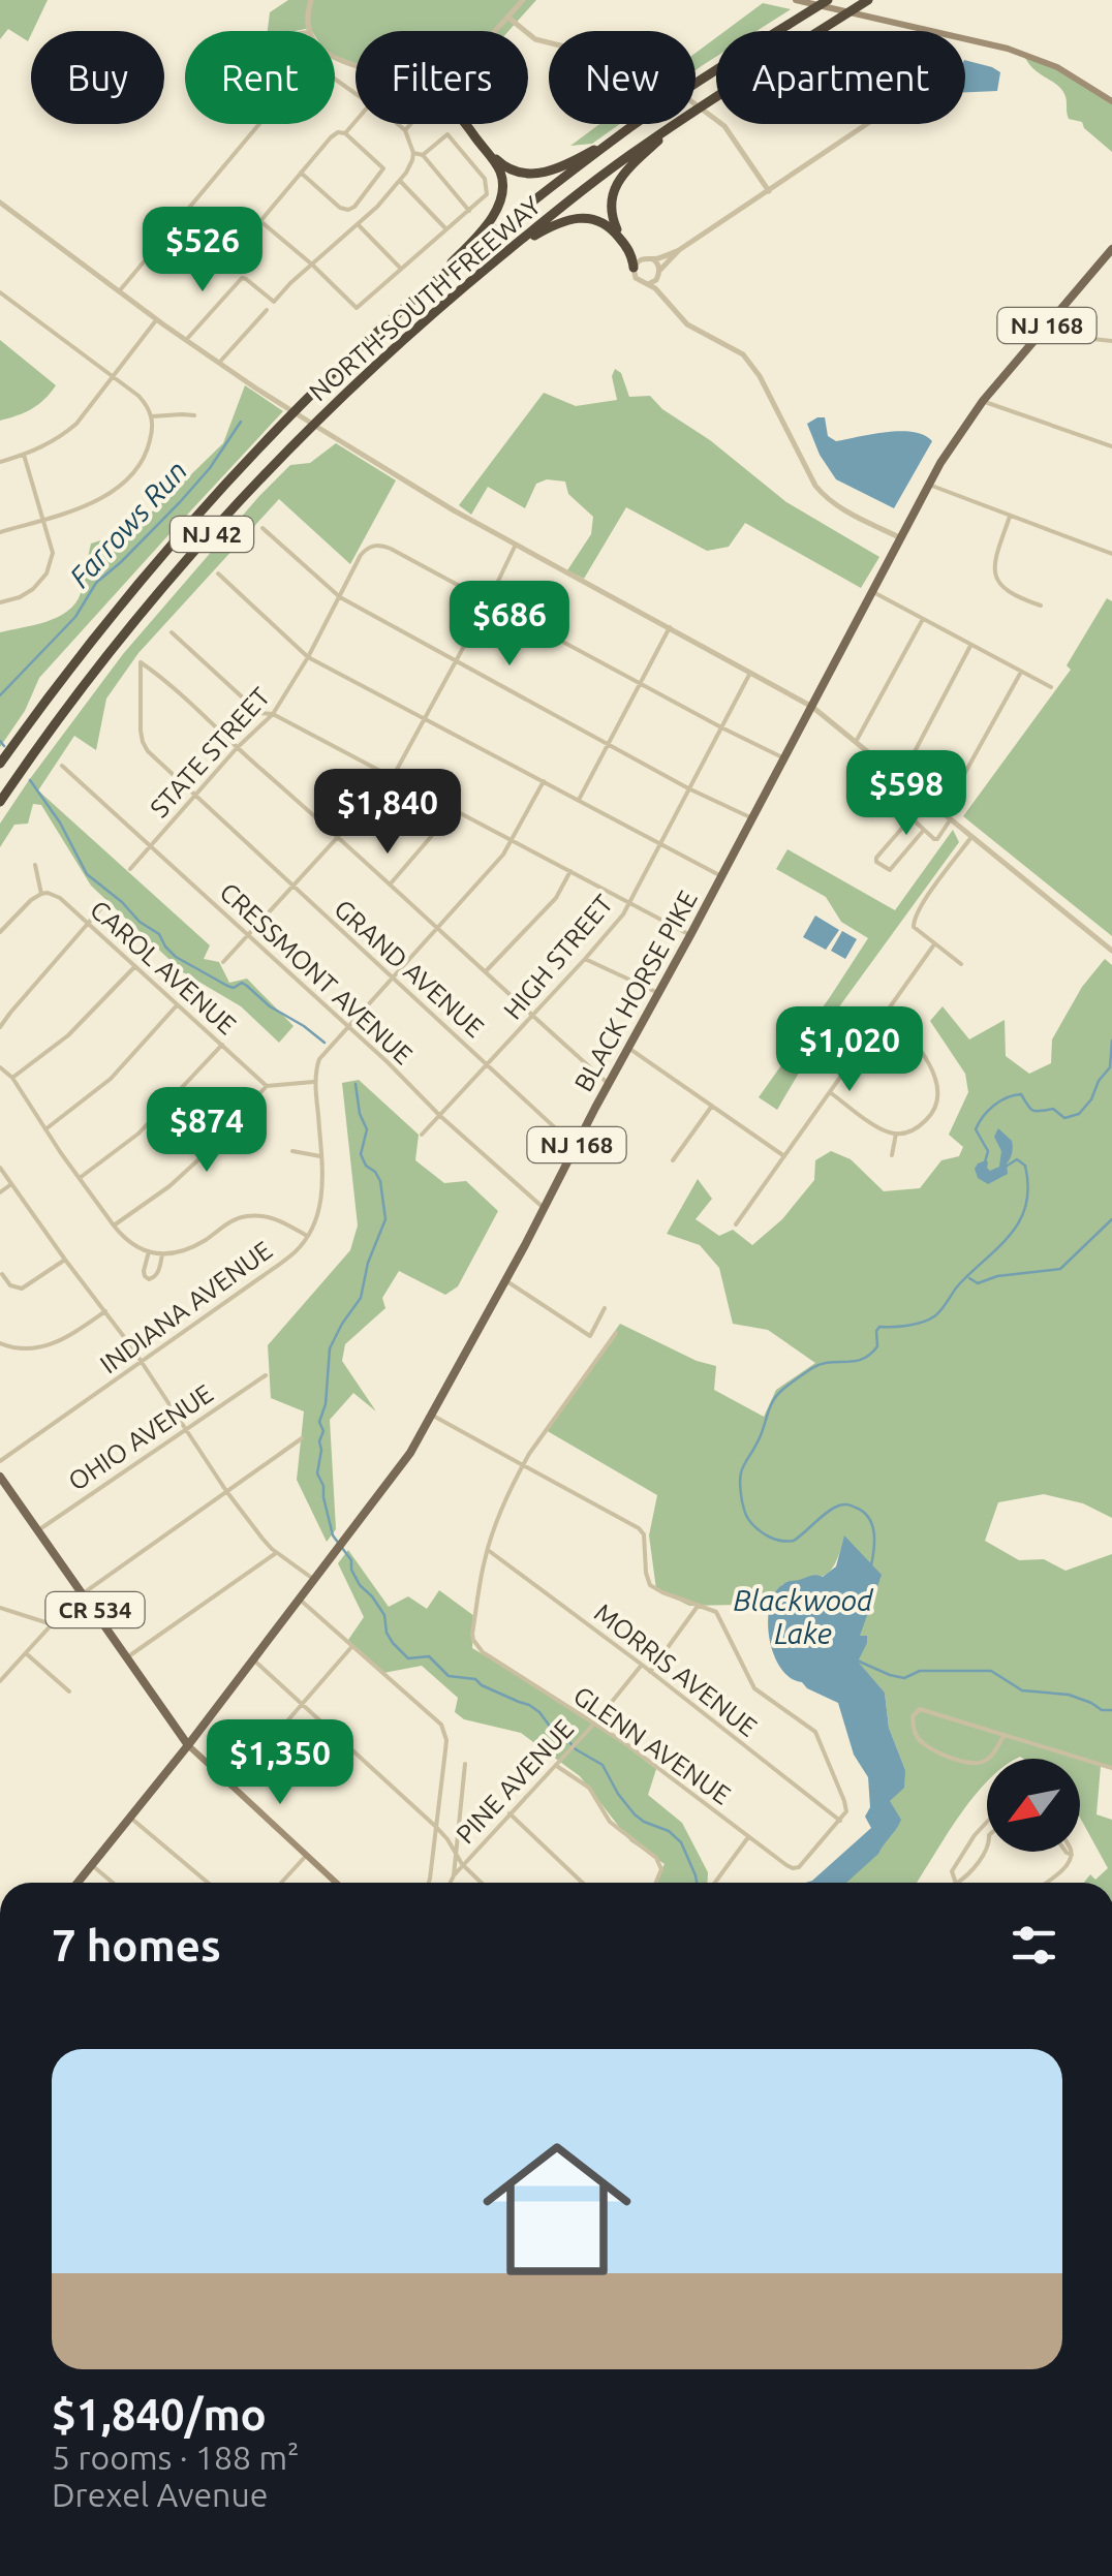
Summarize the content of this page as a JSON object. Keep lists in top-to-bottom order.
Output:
{
  "streets": {
    "highway": ["NORTH-SOUTH FREEWAY", "NJ 42"],
    "main road": ["NJ 168", "BLACK HORSE PIKE", "CR 534"],
    "street": [
      "STATE STREET",
      "HIGH STREET",
      "CAROL AVENUE",
      "GRAND AVENUE",
      "CRESSMONT AVENUE",
      "INDIANA AVENUE",
      "OHIO AVENUE",
      "MORRIS AVENUE",
      "GLENN AVENUE",
      "PINE AVENUE"
    ]
  },
  "crossings": [
    ["STATE STREET", "GRAND AVENUE"],
    ["STATE STREET", "CRESSMONT AVENUE"],
    ["HIGH STREET", "GRAND AVENUE"],
    ["HIGH STREET", "CRESSMONT AVENUE"],
    ["GRAND AVENUE", "BLACK HORSE PIKE"],
    ["CRESSMONT AVENUE", "BLACK HORSE PIKE"],
    ["BLACK HORSE PIKE", "CR 534"],
    ["OHIO AVENUE", "CR 534"],
    ["MORRIS AVENUE", "GLENN AVENUE"],
    ["MORRIS AVENUE", "PINE AVENUE"],
    ["GLENN AVENUE", "PINE AVENUE"]
  ],
  "water": ["Farrows Run", "Blackwood Lake"],
  "north": "bottom left",
  "page": {
    "chip": [
      "Buy",
      "Rent",
      "Filters",
      "New",
      "Apartment"
    ],
    "price": [
      "$526",
      "$686",
      "$598",
      "$1,840",
      "$1,020",
      "$874",
      "$1,350"
    ],
    "heading": "7 homes",
    "list": [
      {
        "name": "$1,840/mo",
        "note": "5 rooms · 188 m² · Drexel Avenue"
      }
    ]
  }
}
